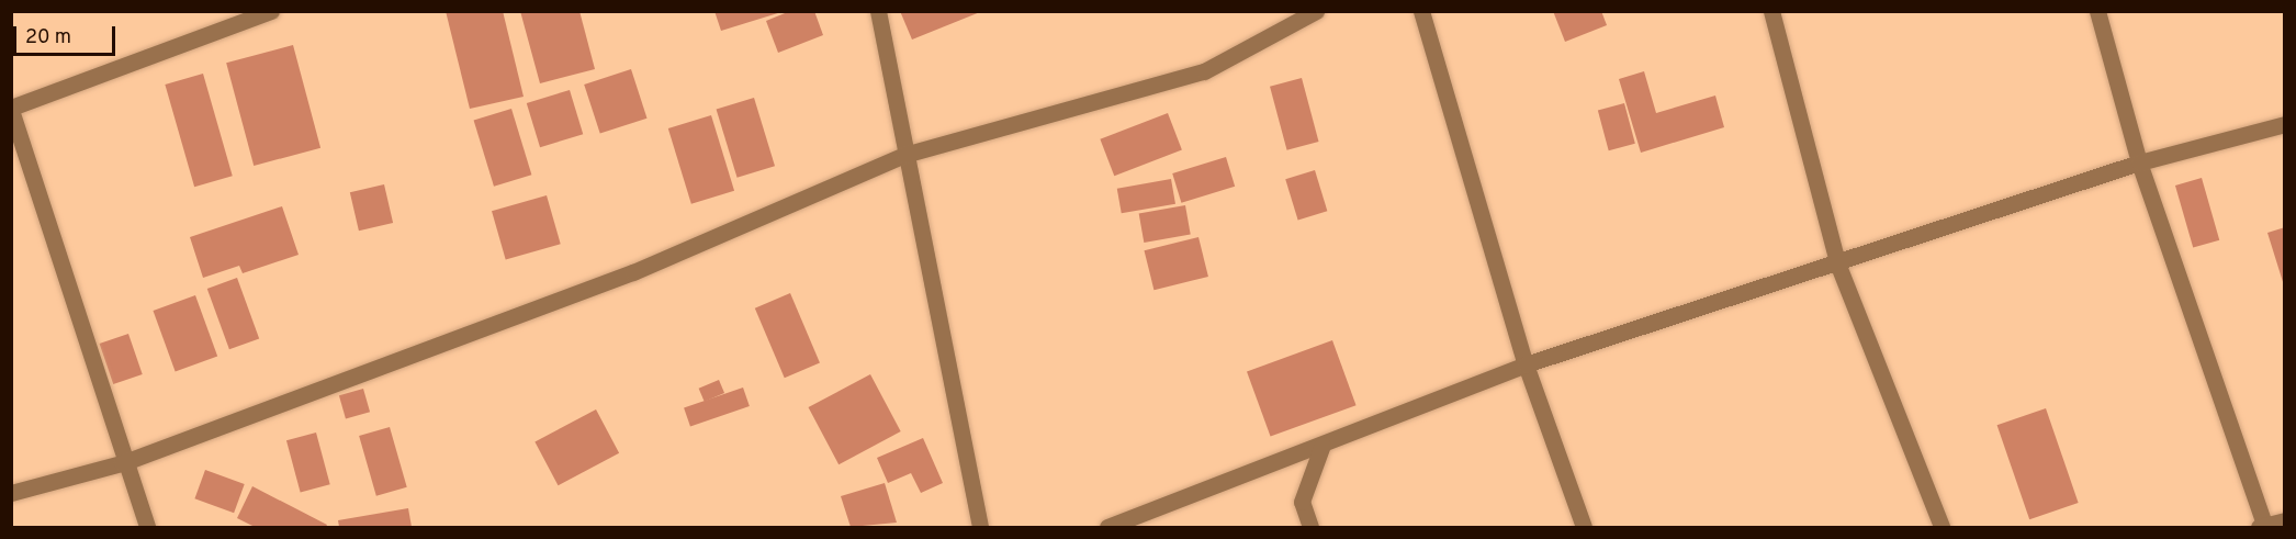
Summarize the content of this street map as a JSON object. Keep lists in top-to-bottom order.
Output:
{
  "scale_bar": "20 m"
}
